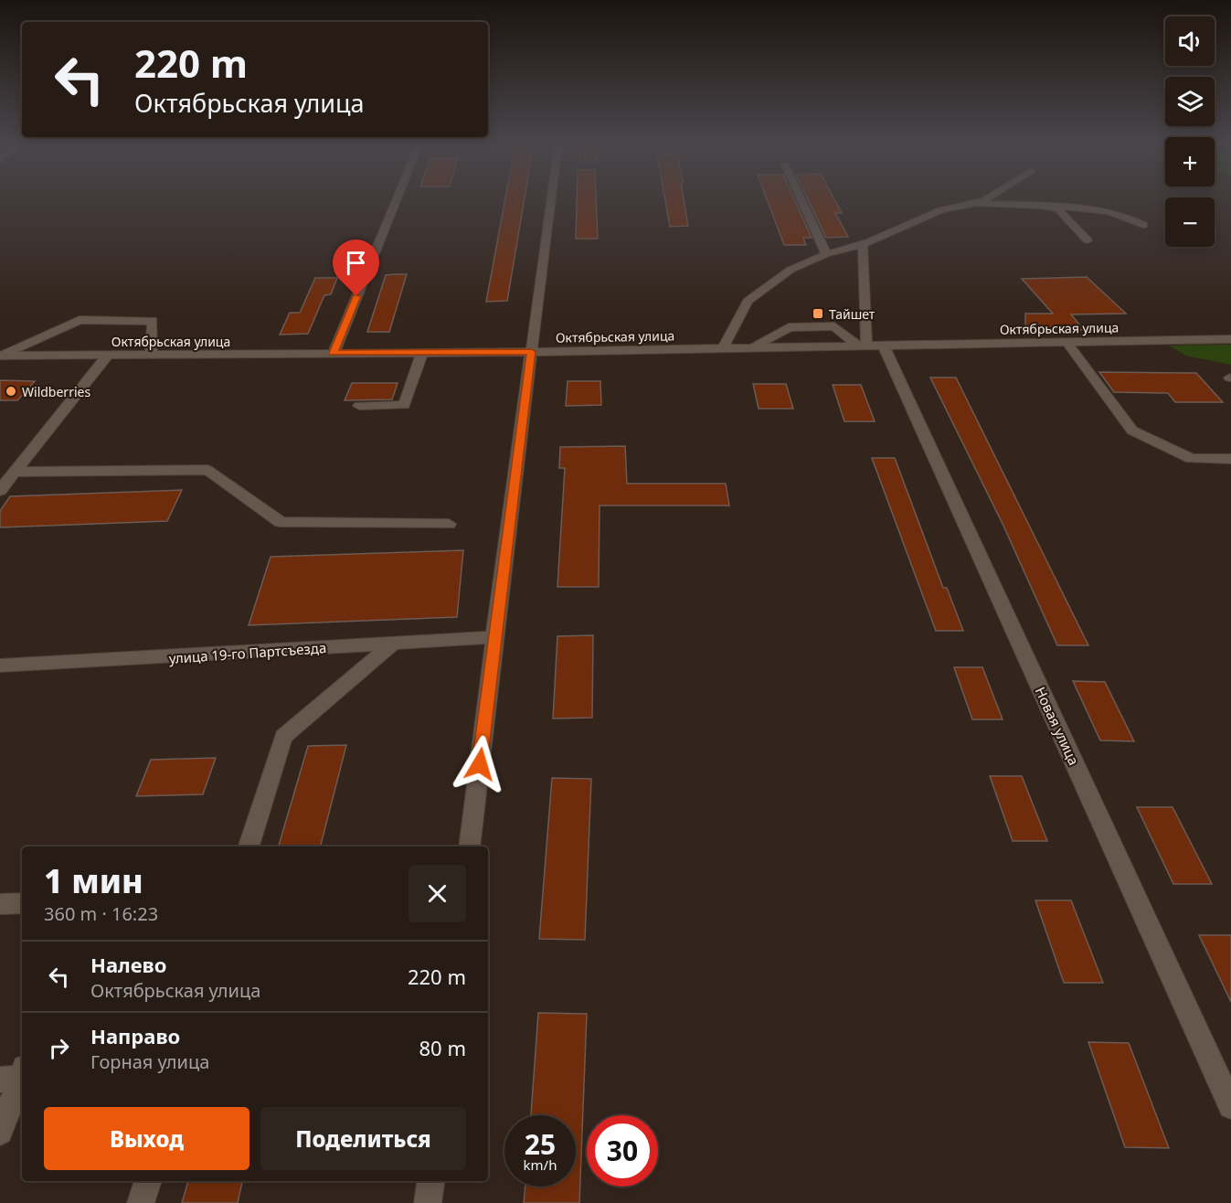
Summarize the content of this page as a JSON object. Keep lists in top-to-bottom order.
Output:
{
  "streets": {
    "street": ["Октябрьская улица", "улица 19-го Партсъезда", "Новая улица"]
  },
  "crossings": [
    ["Октябрьская улица", "Новая улица"]
  ],
  "places": {
    "transit": ["Тайшет"],
    "other": ["Wildberries"]
  },
  "page": {
    "map_buttons": ["+", "−"],
    "turn": ["220 m", "Октябрьская улица"],
    "heading": ["1 мин", "360 m · 16:23"],
    "list": [
      {
        "name": "Налево",
        "note": "Октябрьская улица",
        "value": "220 m"
      },
      {
        "name": "Направо",
        "note": "Горная улица",
        "value": "80 m"
      }
    ],
    "buttons": ["Выход", "Поделиться"],
    "speed": "25 km/h",
    "limit": "30"
  }
}
